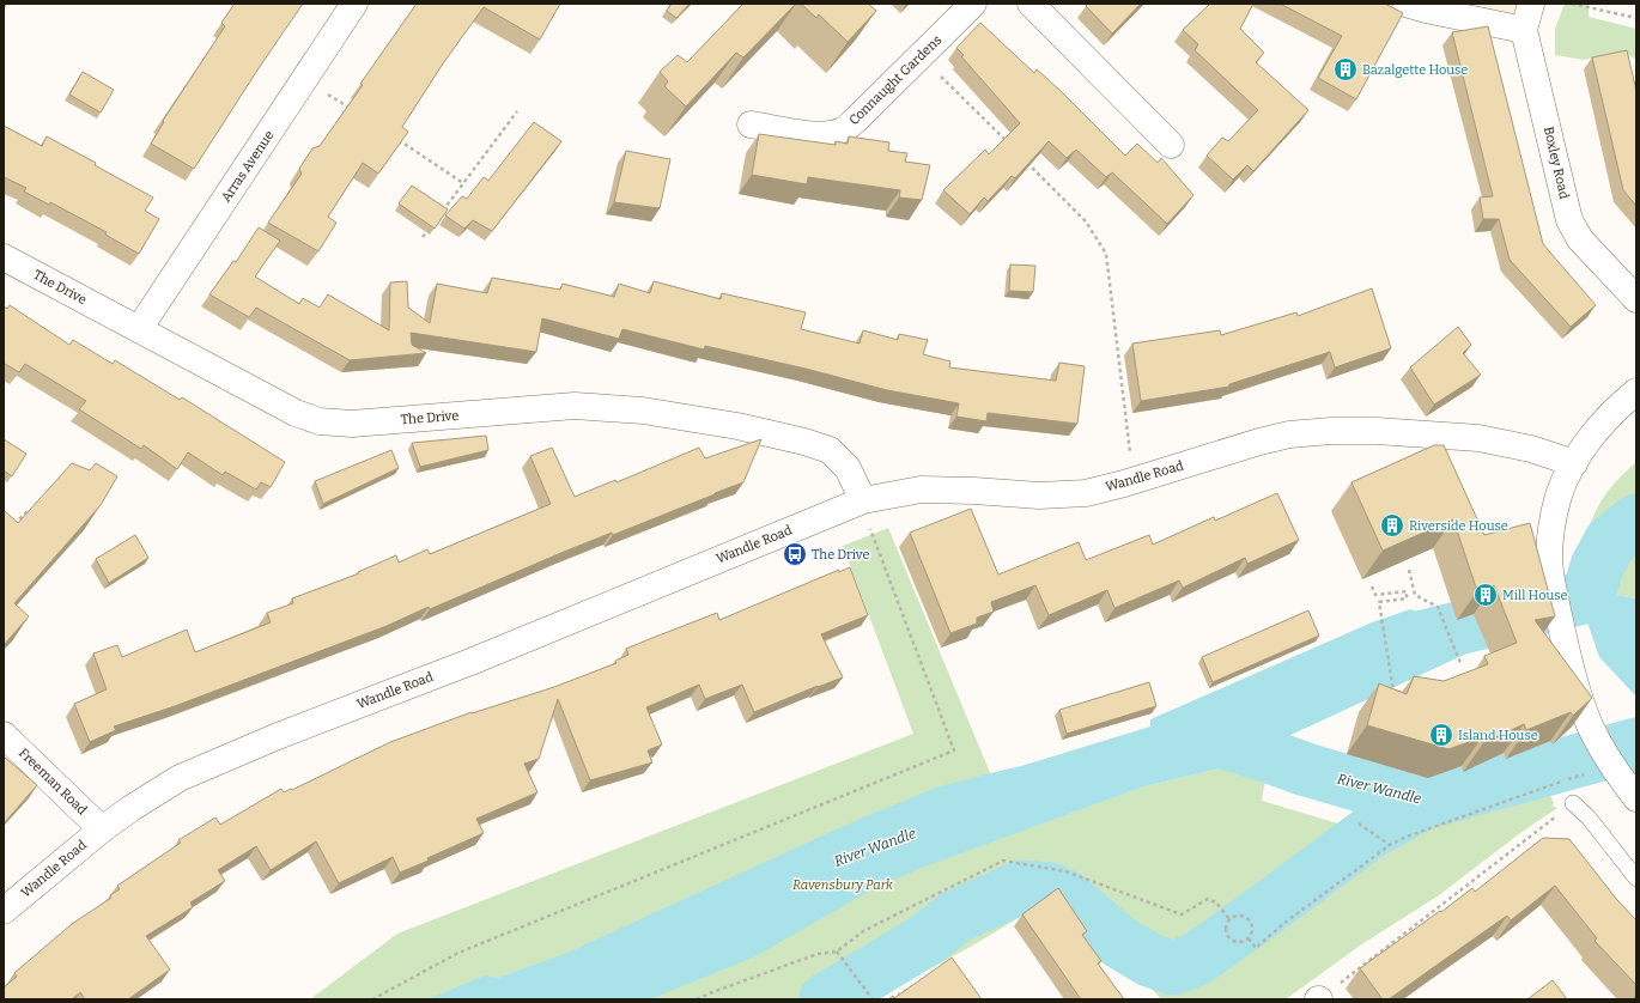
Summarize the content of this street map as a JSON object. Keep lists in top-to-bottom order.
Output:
{
  "streets": {
    "street": [
      "Connaught Gardens",
      "Boxley Road",
      "Arras Avenue",
      "The Drive",
      "Wandle Road",
      "Freeman Road"
    ]
  },
  "crossings": [
    ["Arras Avenue", "The Drive"],
    ["The Drive", "Wandle Road"],
    ["Wandle Road", "Freeman Road"]
  ],
  "water": ["River Wandle"],
  "parks": ["Ravensbury Park"],
  "places": {
    "building": [
      "Bazalgette House",
      "Riverside House",
      "Mill House",
      "Island House"
    ],
    "bus stop": ["The Drive"]
  }
}
